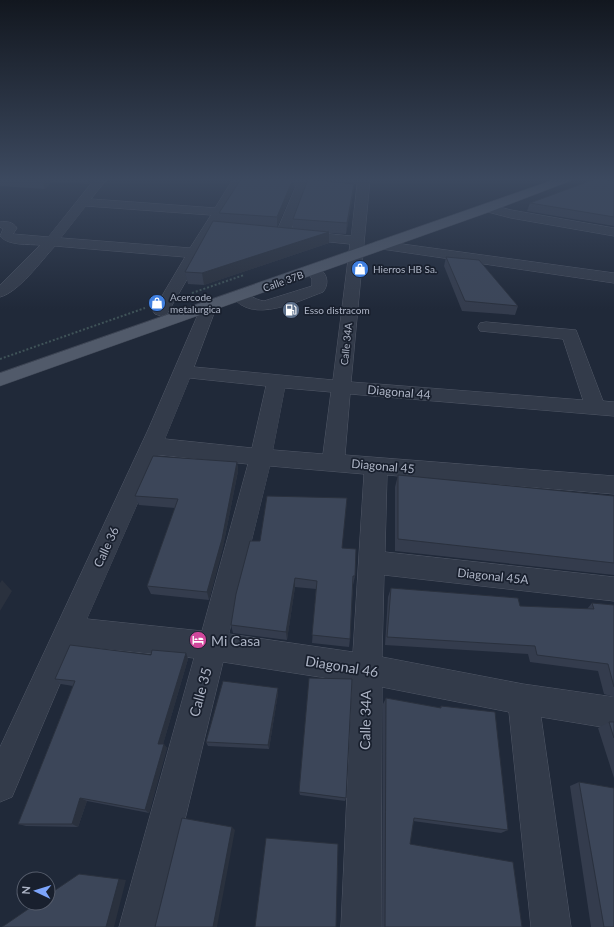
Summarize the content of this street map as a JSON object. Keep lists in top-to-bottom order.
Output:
{
  "streets": {
    "main road": ["Calle 37B"],
    "street": [
      "Calle 34A",
      "Diagonal 44",
      "Diagonal 45",
      "Calle 36",
      "Diagonal 45A",
      "Diagonal 46",
      "Calle 35"
    ]
  },
  "crossings": [
    ["Calle 37B", "Calle 34A"],
    ["Calle 37B", "Calle 36"],
    ["Calle 34A", "Diagonal 44"],
    ["Calle 34A", "Diagonal 45"],
    ["Calle 34A", "Diagonal 45A"],
    ["Calle 34A", "Diagonal 46"],
    ["Diagonal 44", "Calle 36"],
    ["Diagonal 44", "Calle 35"],
    ["Diagonal 45", "Calle 36"],
    ["Diagonal 45", "Calle 35"],
    ["Calle 36", "Diagonal 46"],
    ["Diagonal 46", "Calle 35"]
  ],
  "places": {
    "shop": ["Hierros HB Sa.", "Acercode metalurgica"],
    "fuel station": ["Esso distracom"],
    "hotel": ["Mi Casa"]
  },
  "north": "left"
}
